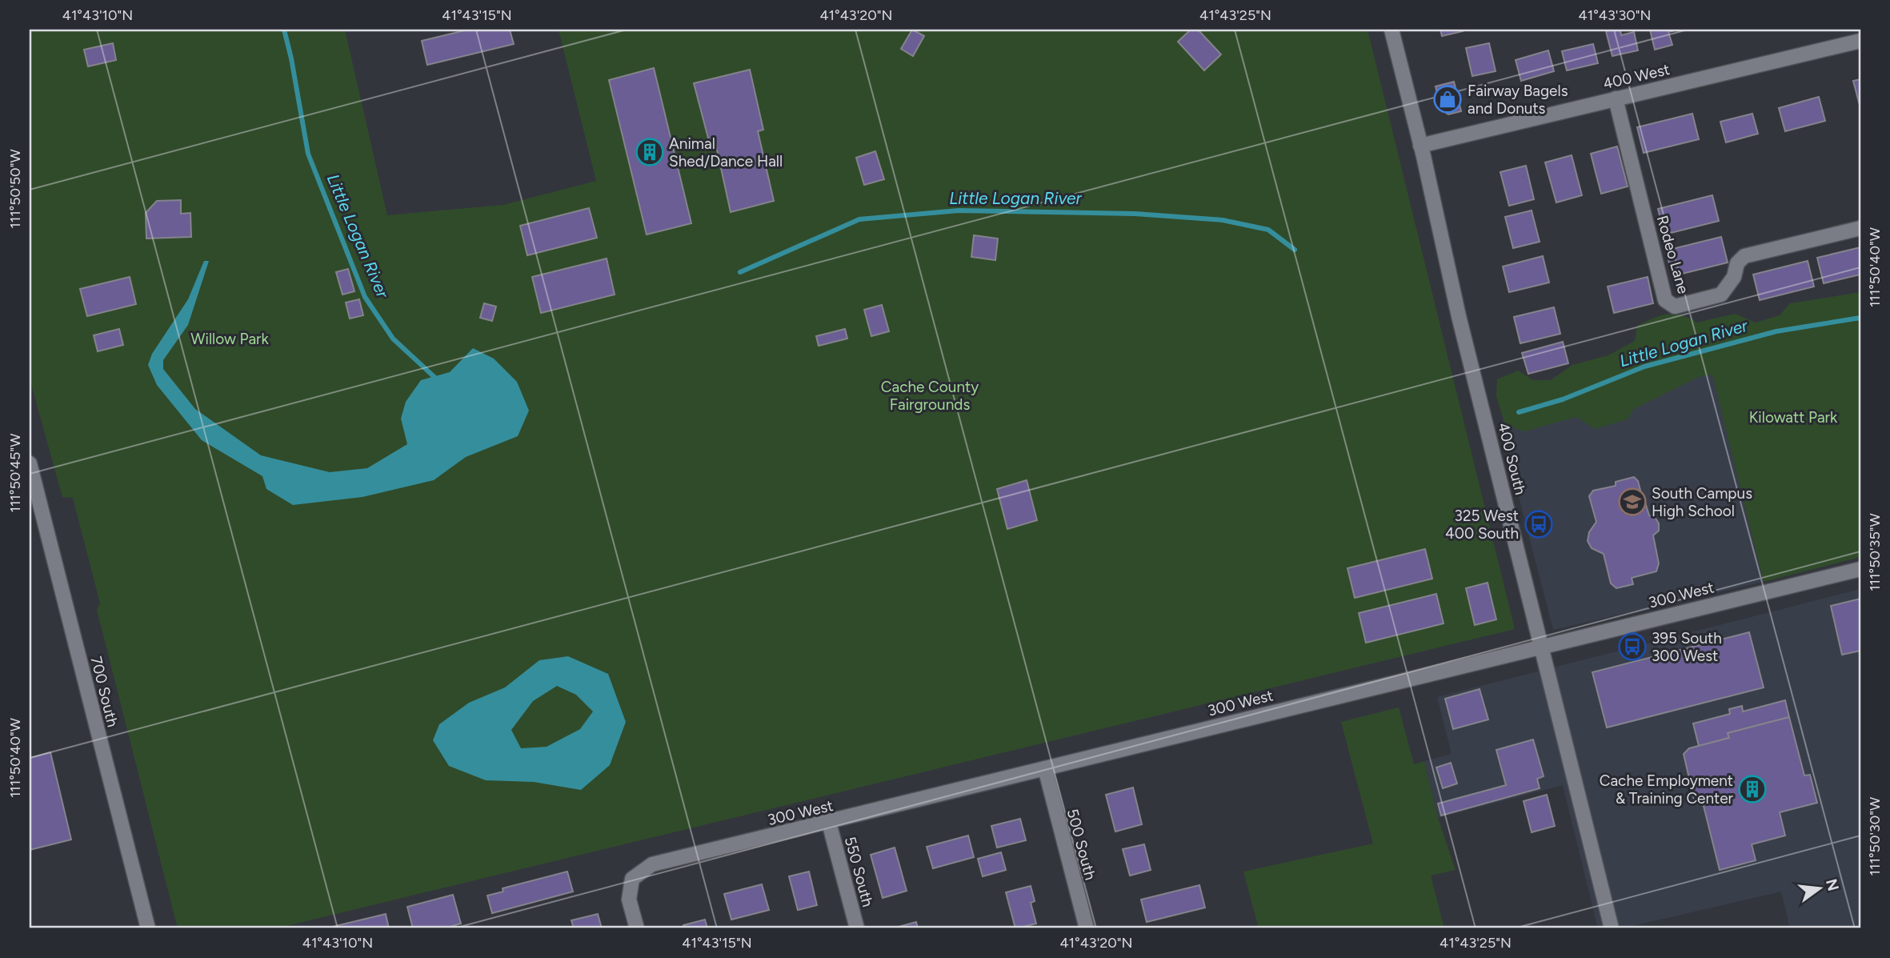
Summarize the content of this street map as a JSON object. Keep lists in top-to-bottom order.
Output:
{
  "streets": {
    "street": [
      "400 West",
      "Rodeo Lane",
      "400 South",
      "300 West",
      "700 South",
      "500 South",
      "550 South"
    ]
  },
  "crossings": [
    ["400 West", "Rodeo Lane"],
    ["400 West", "400 South"],
    ["400 South", "300 West"],
    ["300 West", "500 South"],
    ["300 West", "550 South"]
  ],
  "water": ["Little Logan River"],
  "parks": ["Willow Park", "Cache County Fairgrounds", "Kilowatt Park"],
  "places": {
    "shop": ["Fairway Bagels and Donuts"],
    "building": ["Animal Shed/Dance Hall", "Cache Employment & Training Center"],
    "school or university": ["South Campus High School"],
    "bus stop": ["325 West 400 South", "395 South 300 West"]
  },
  "north": "right",
  "coordinates": [
    "41°43'10\"N",
    "41°43'15\"N",
    "41°43'20\"N",
    "41°43'25\"N",
    "41°43'30\"N",
    "111°50'50\"W",
    "111°50'40\"W",
    "111°50'45\"W",
    "111°50'35\"W",
    "111°50'30\"W"
  ]
}
